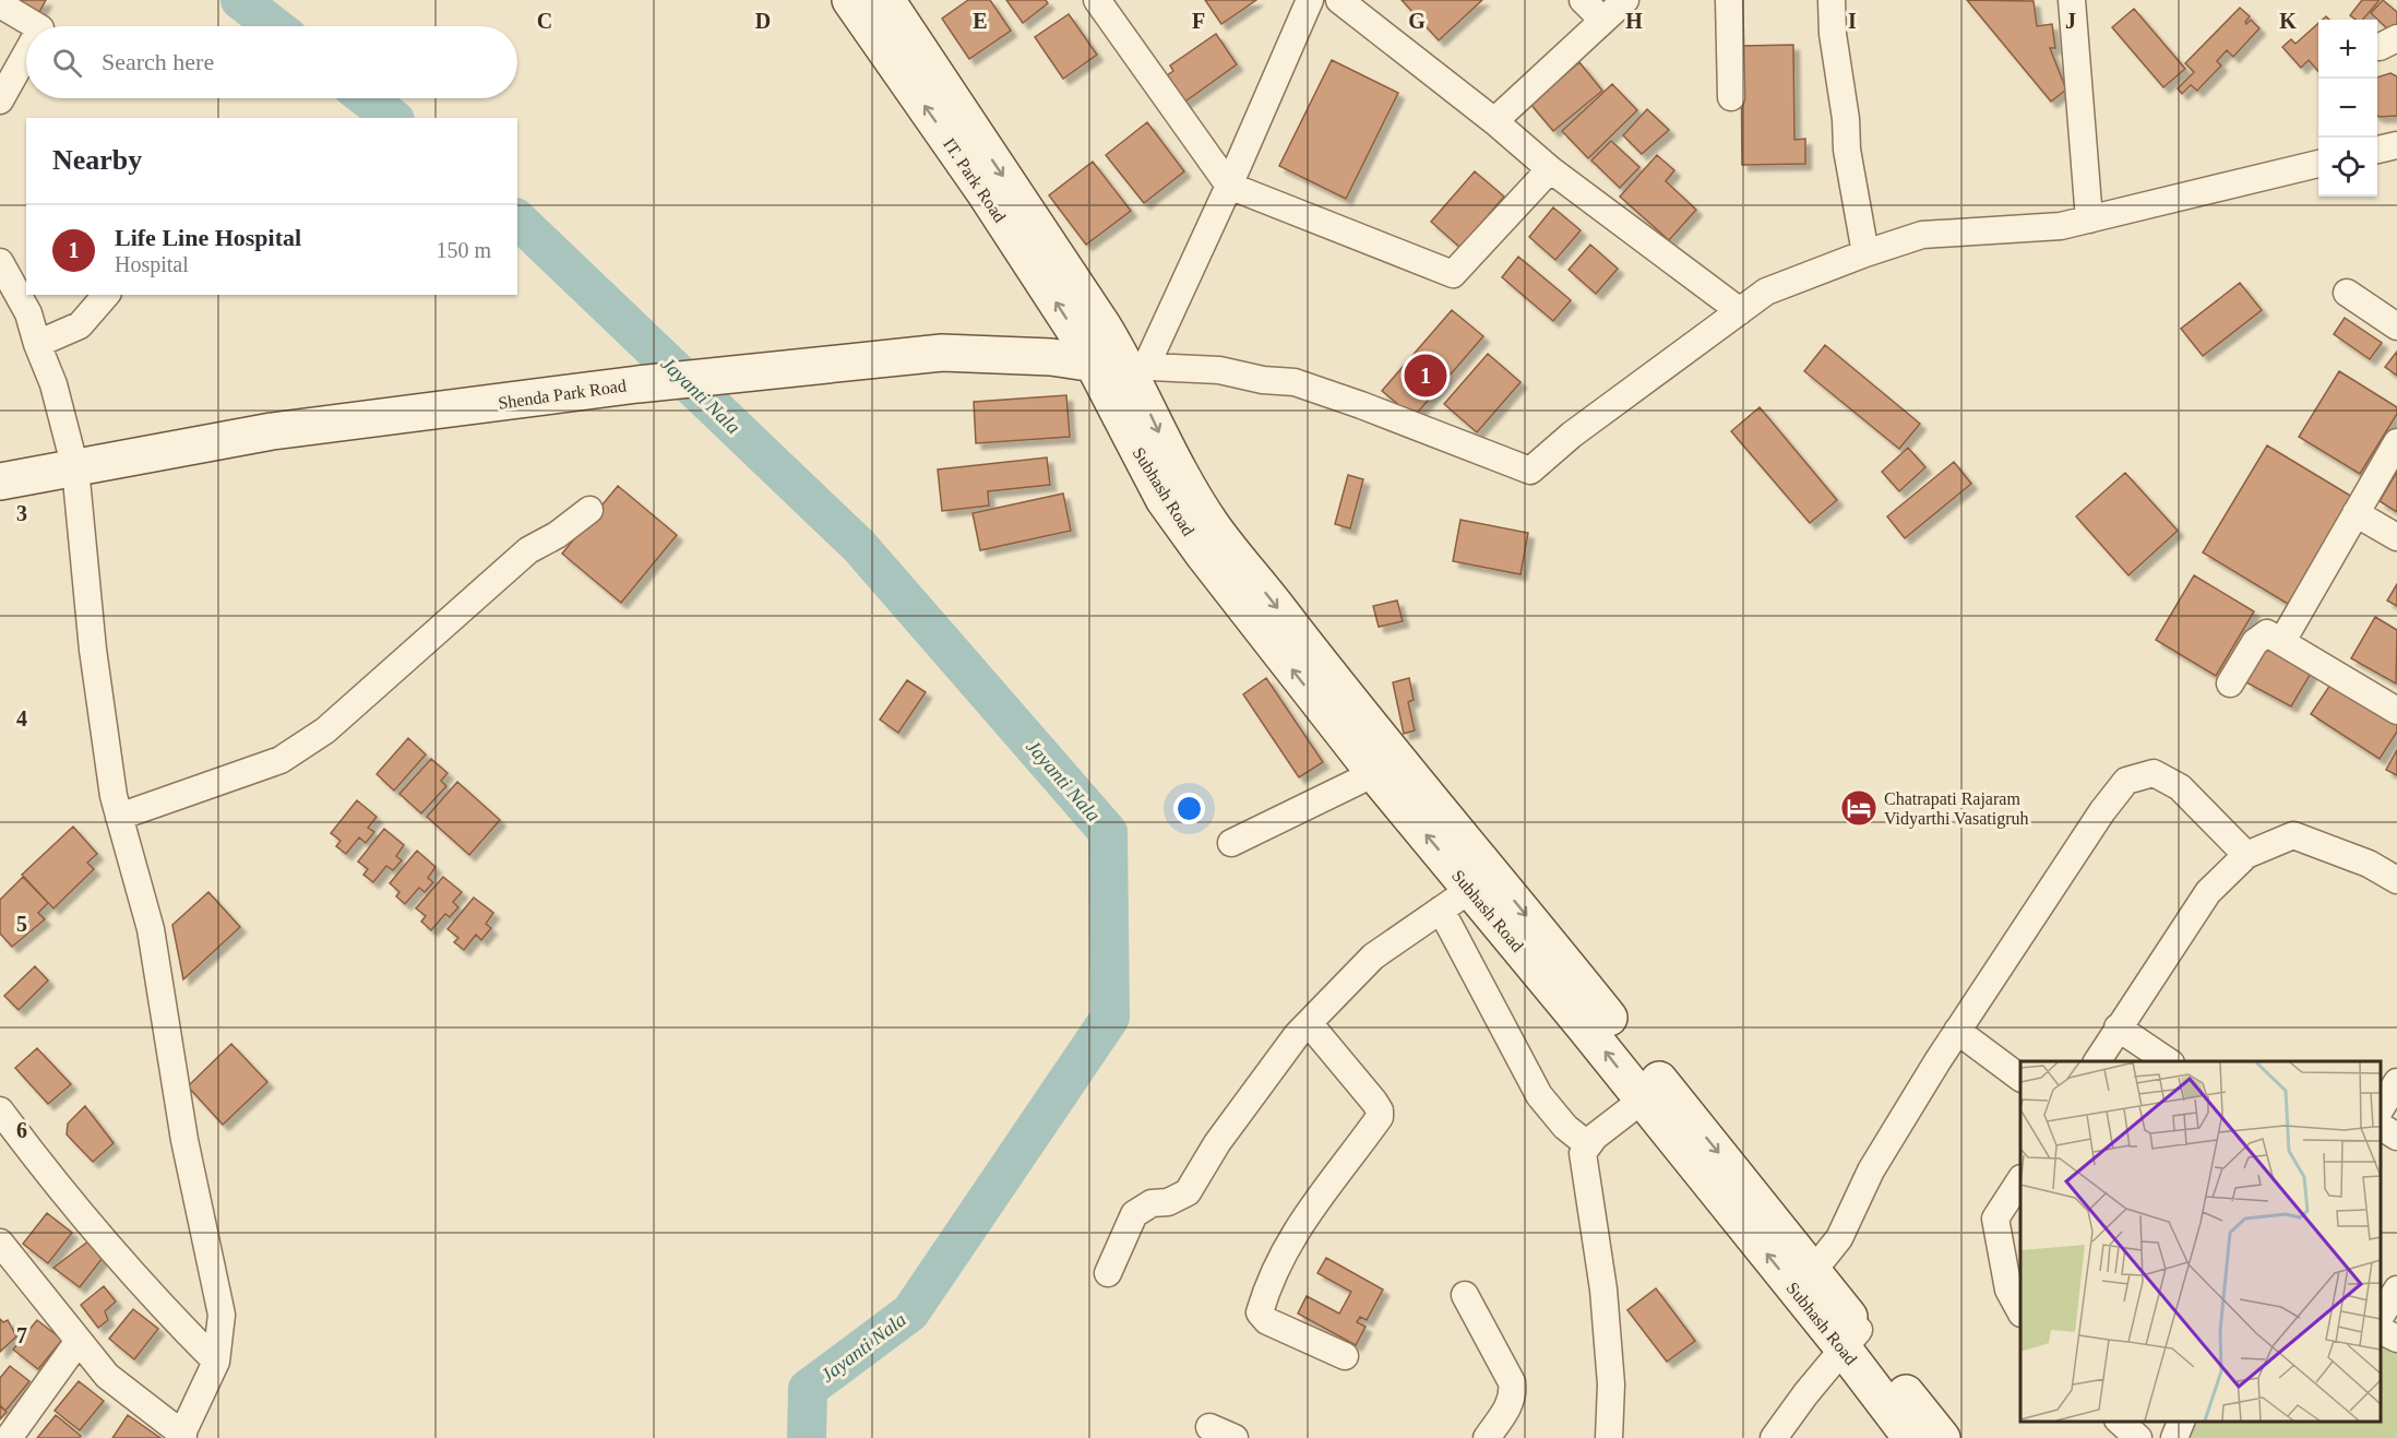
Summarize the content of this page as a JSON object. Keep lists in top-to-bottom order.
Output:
{
  "streets": {
    "main road": ["IT. Park Road", "Shenda Park Road", "Subhash Road"]
  },
  "crossings": [
    ["IT. Park Road", "Shenda Park Road"],
    ["IT. Park Road", "Subhash Road"],
    ["Shenda Park Road", "Subhash Road"]
  ],
  "water": ["Jayanti Nala"],
  "places": {
    "hotel": ["Chatrapati Rajaram Vidyarthi Vasatigruh"]
  },
  "page": {
    "map_buttons": ["+", "−"],
    "search": "Search here",
    "heading": "Nearby",
    "list": [
      {
        "mark": "1",
        "name": "Life Line Hospital",
        "note": "Hospital",
        "value": "150 m"
      }
    ],
    "pins": "1"
  },
  "grid": {
    "columns": [
      "C",
      "D",
      "E",
      "F",
      "G",
      "H",
      "I",
      "J",
      "K"
    ],
    "rows": [
      "3",
      "4",
      "5",
      "6",
      "7"
    ]
  }
}
